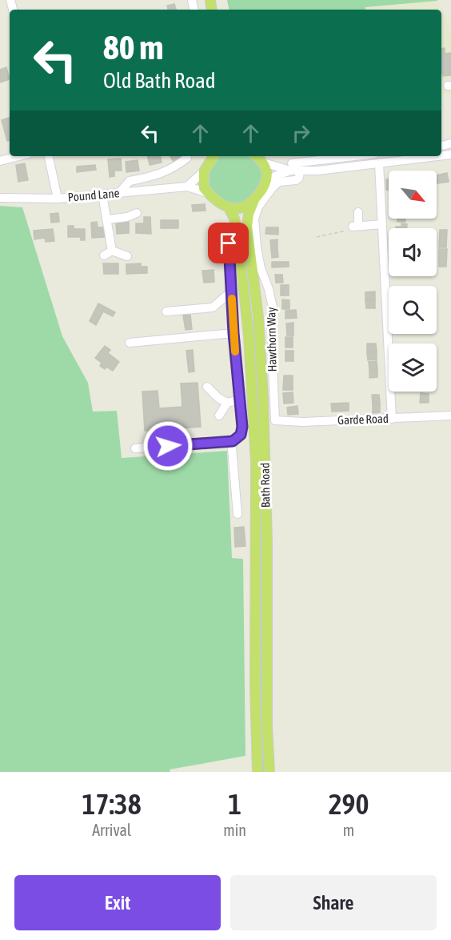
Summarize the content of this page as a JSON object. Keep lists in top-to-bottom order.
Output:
{
  "streets": {
    "main road": ["Bath Road"],
    "street": ["Pound Lane", "Hawthorn Way", "Garde Road"]
  },
  "crossings": [
    ["Hawthorn Way", "Garde Road"]
  ],
  "north": "bottom right",
  "page": {
    "turn": ["80 m", "Old Bath Road"],
    "eta": [
      "17:38",
      "Arrival",
      "1",
      "min",
      "290",
      "m"
    ],
    "buttons": ["Exit", "Share"]
  }
}
